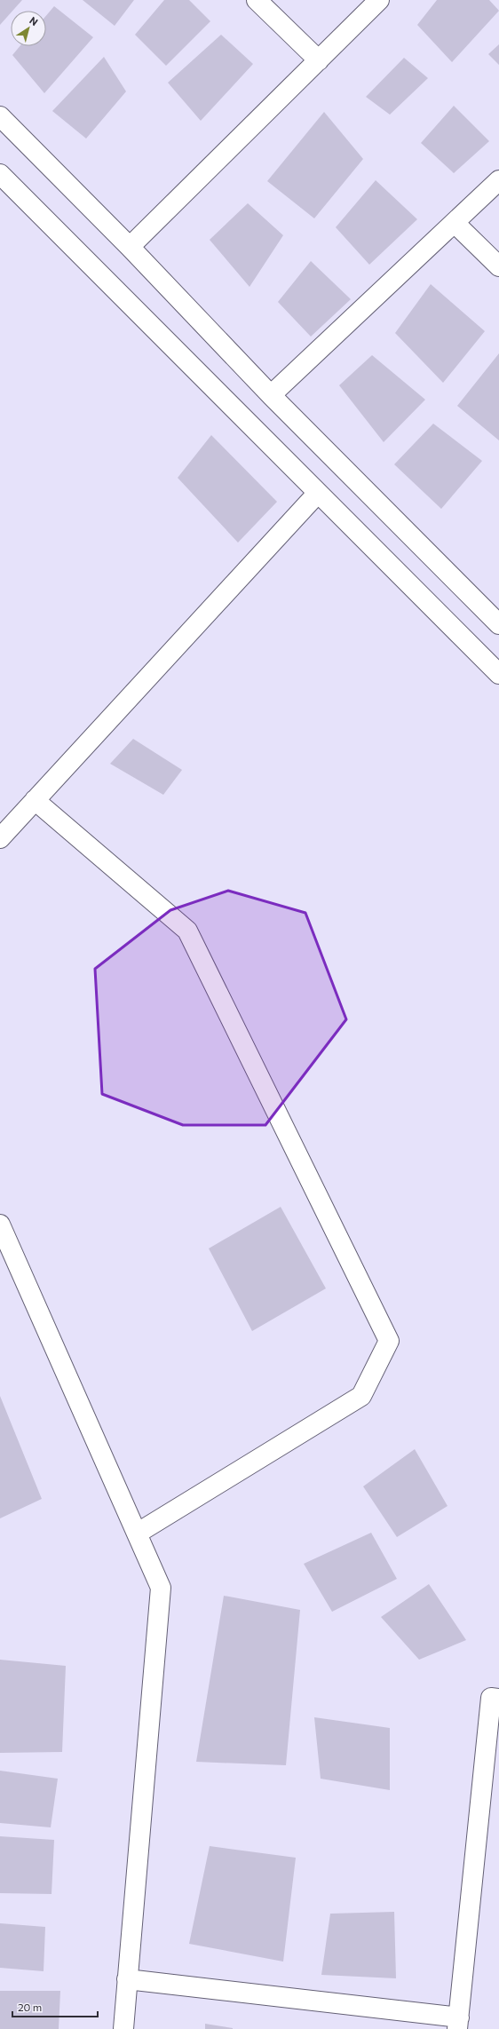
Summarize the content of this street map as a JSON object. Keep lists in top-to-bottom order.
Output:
{
  "scale_bar": "20 m",
  "north": "top right"
}
